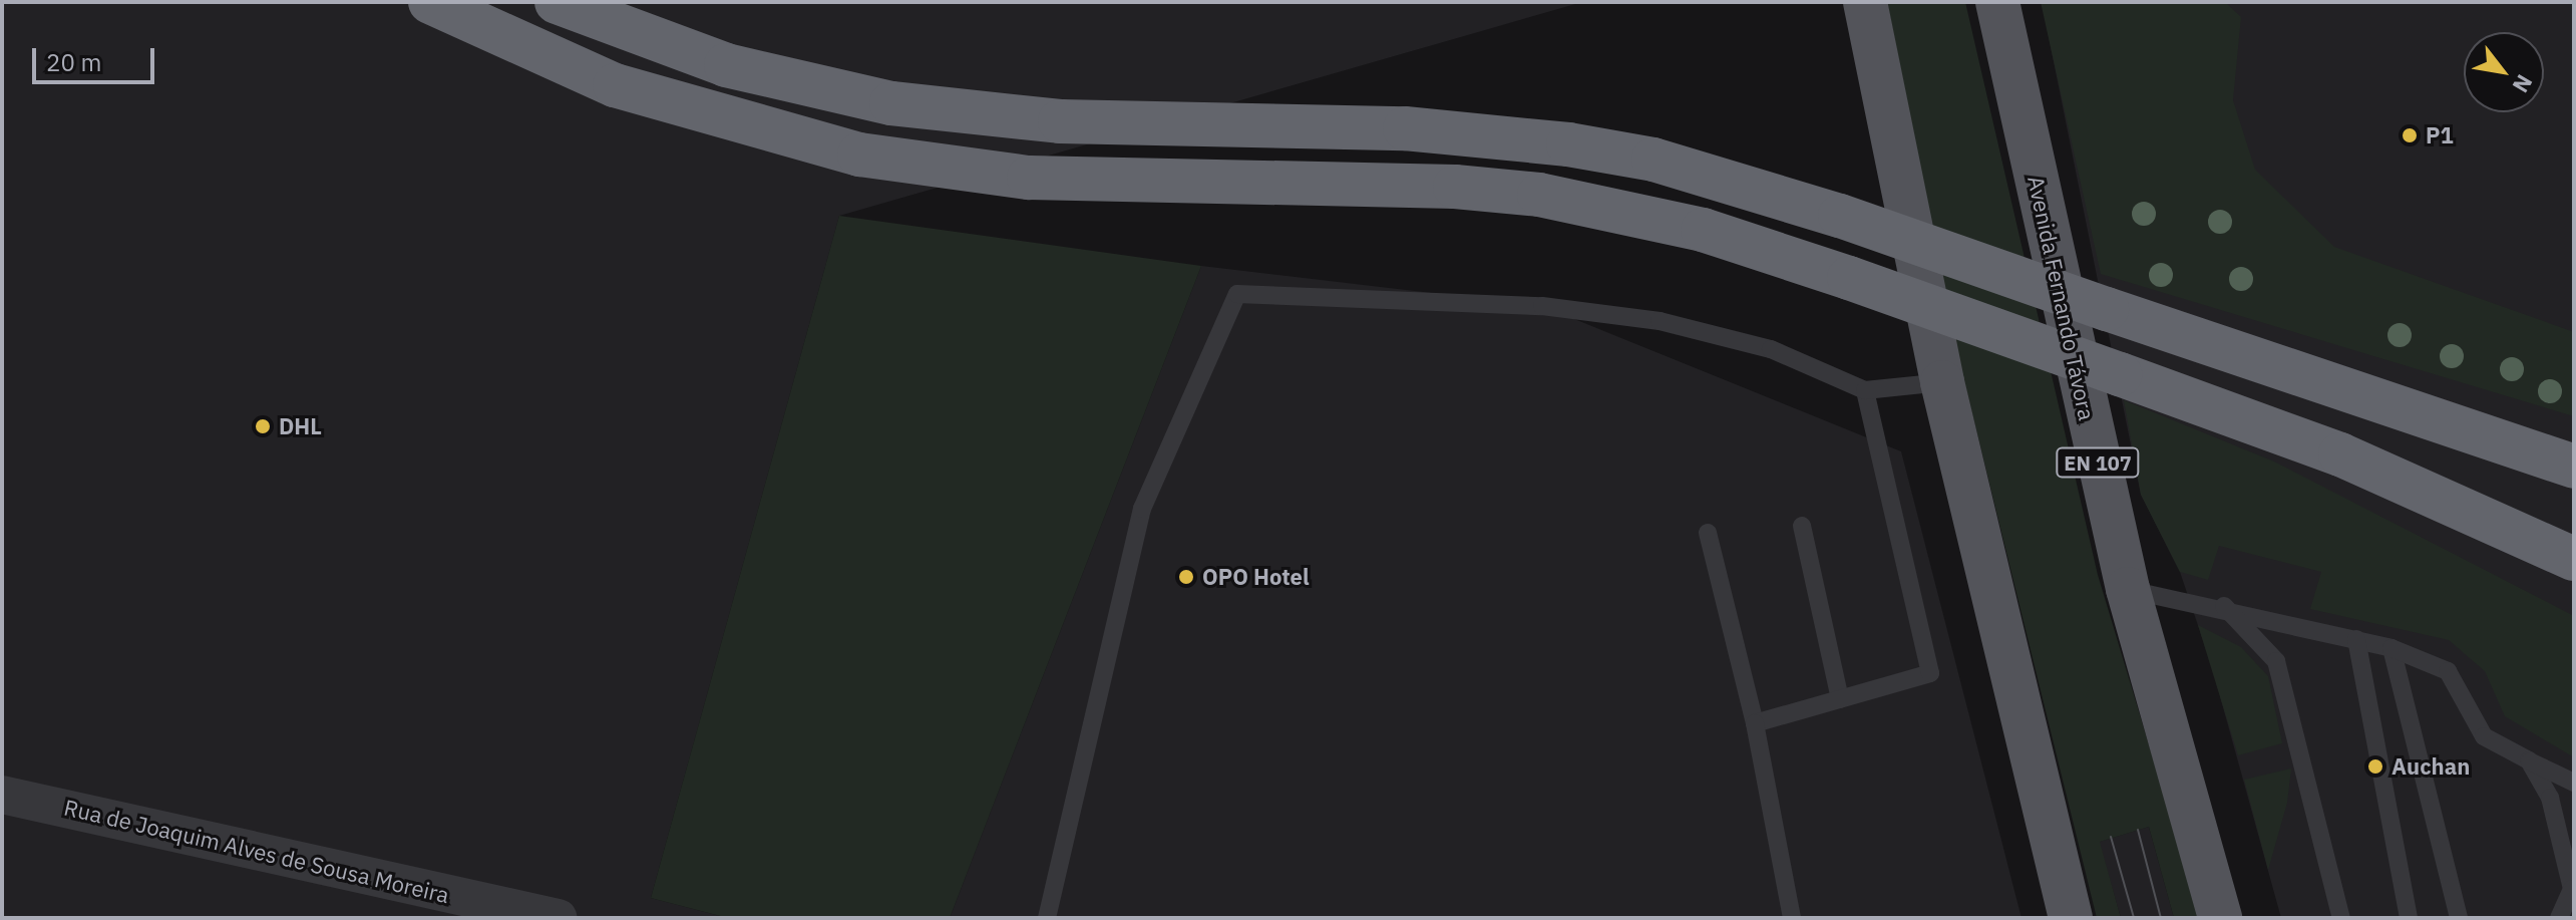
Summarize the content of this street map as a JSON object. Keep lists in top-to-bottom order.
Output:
{
  "streets": {
    "main road": ["Avenida Fernando Távora", "EN 107"],
    "street": ["Rua de Joaquim Alves de Sousa Moreira"]
  },
  "places": [
    "P1",
    "DHL",
    "OPO Hotel",
    "Auchan"
  ],
  "scale_bar": "20 m",
  "north": "bottom right"
}
